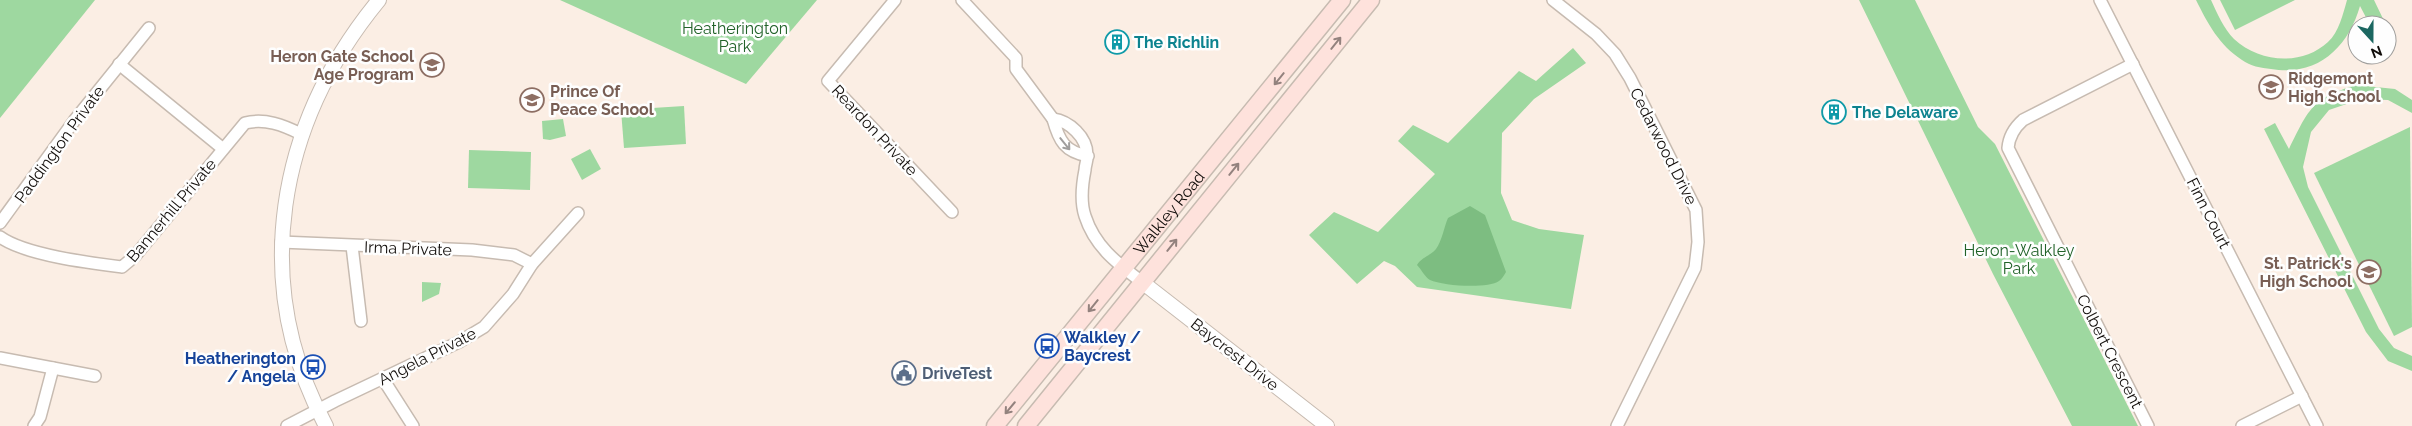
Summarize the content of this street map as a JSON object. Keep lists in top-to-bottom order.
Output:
{
  "streets": {
    "main road": ["Walkley Road"],
    "street": [
      "Reardon Private",
      "Paddington Private",
      "Cedarwood Drive",
      "Bannerhill Private",
      "Finn Court",
      "Irma Private",
      "Colbert Crescent",
      "Baycrest Drive",
      "Angela Private"
    ]
  },
  "crossings": [
    ["Walkley Road", "Baycrest Drive"],
    ["Finn Court", "Colbert Crescent"],
    ["Irma Private", "Angela Private"]
  ],
  "parks": ["Heatherington Park", "Heron-Walkley Park"],
  "places": {
    "building": ["The Richlin", "The Delaware"],
    "school or university": [
      "Heron Gate School Age Program",
      "Ridgemont High School",
      "Prince Of Peace School",
      "St. Patrick's High School"
    ],
    "bus stop": ["Walkley / Baycrest", "Heatherington / Angela"],
    "public building": ["DriveTest"]
  },
  "north": "bottom"
}
